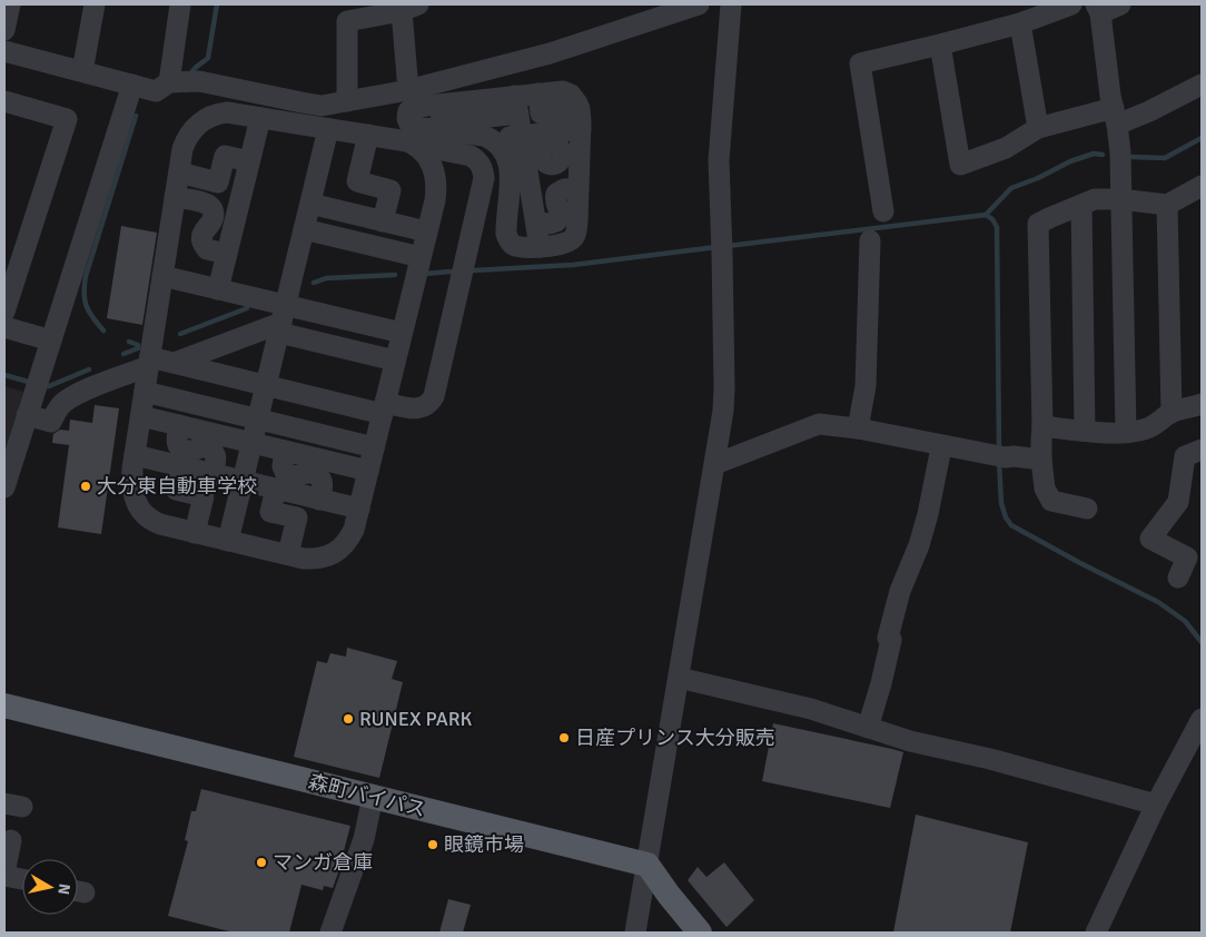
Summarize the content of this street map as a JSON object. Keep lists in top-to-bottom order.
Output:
{
  "streets": {
    "main road": ["森町バイパス"]
  },
  "places": [
    "大分東自動車学校",
    "RUNEX PARK",
    "日産プリンス大分販売",
    "眼鏡市場",
    "マンガ倉庫"
  ],
  "north": "right"
}
